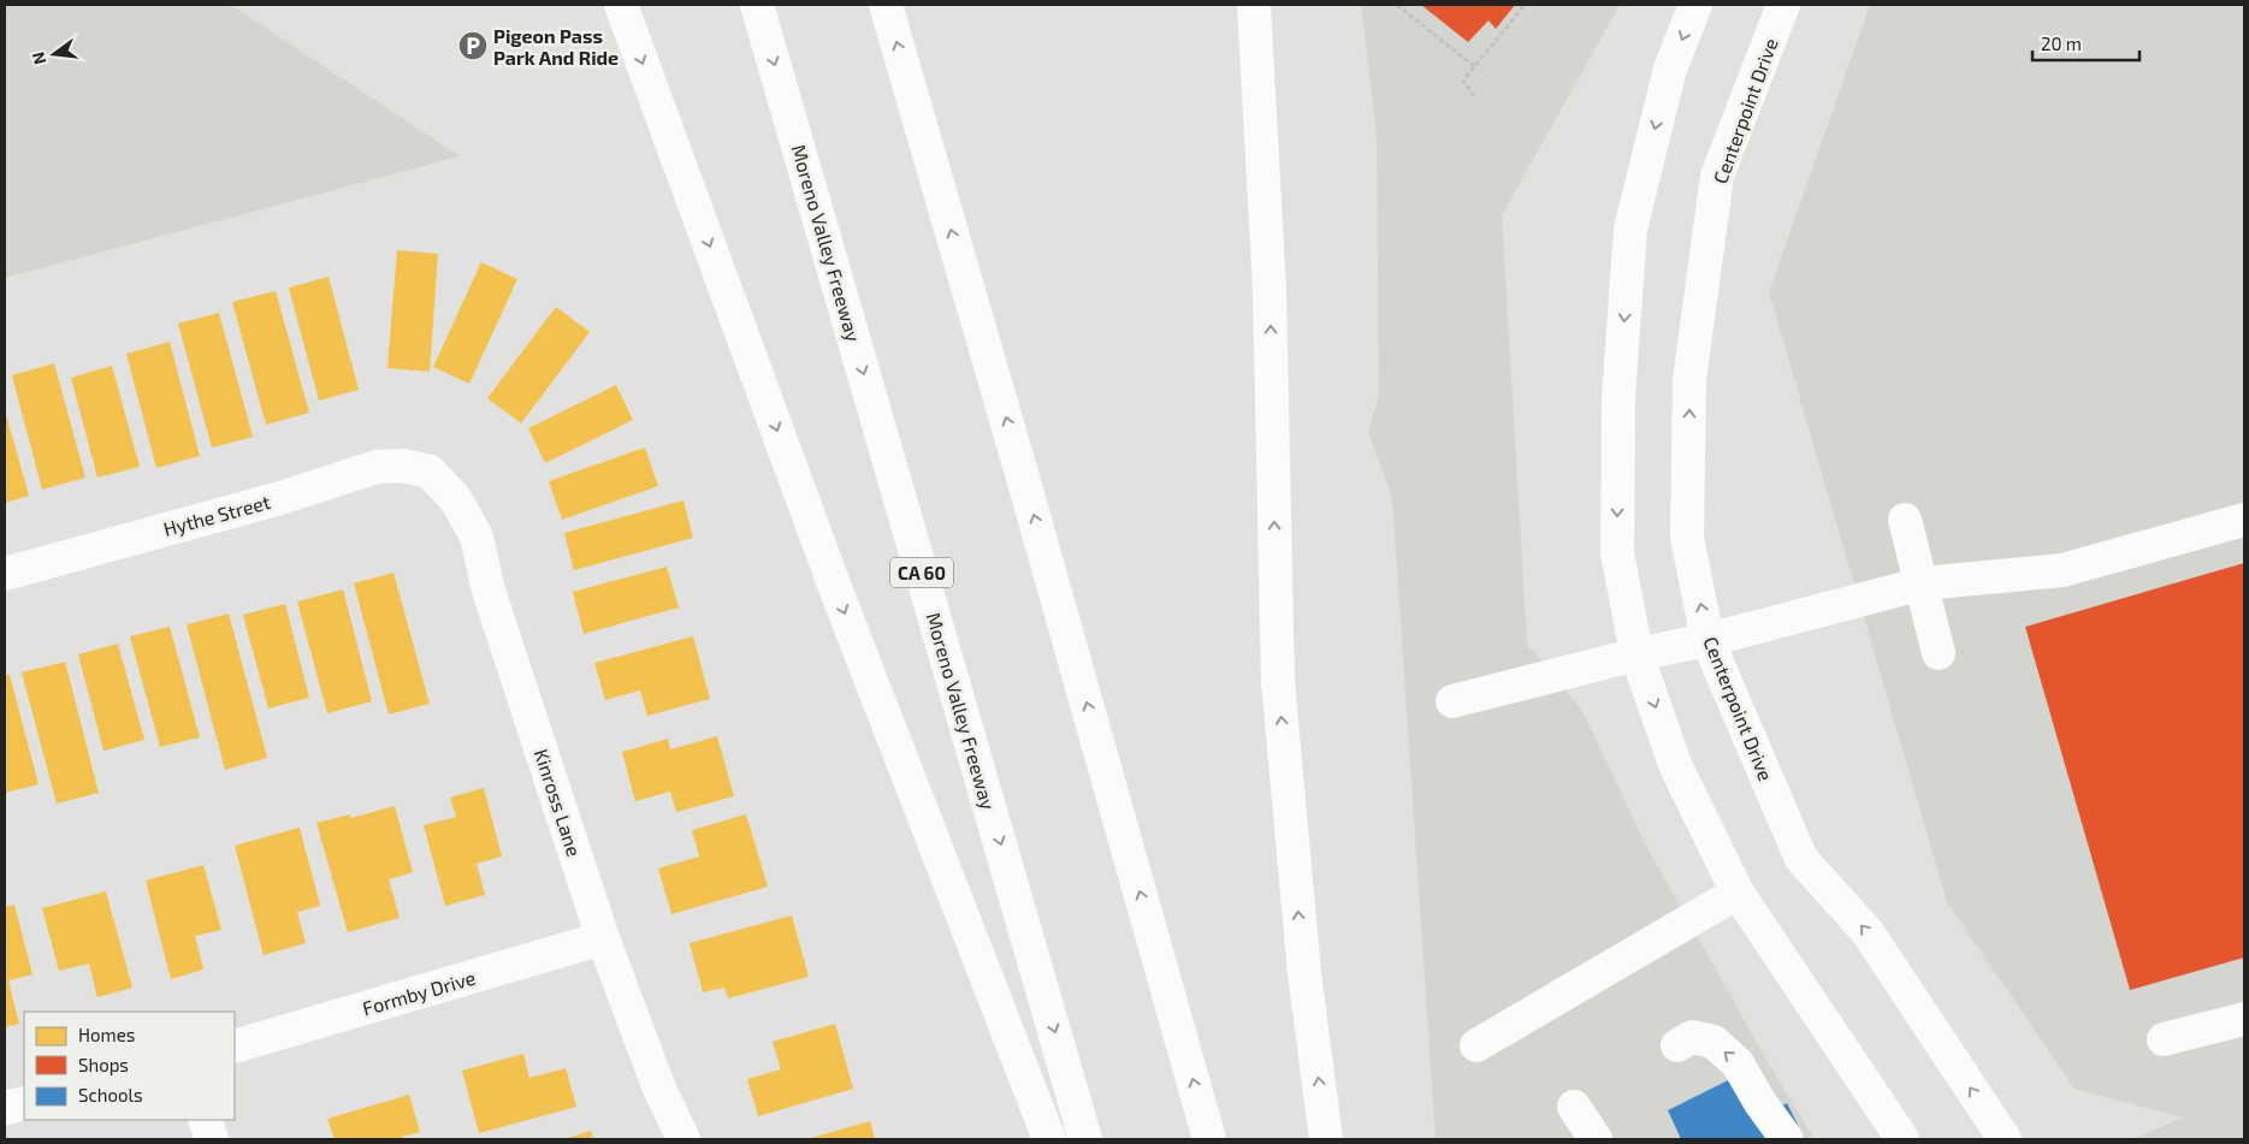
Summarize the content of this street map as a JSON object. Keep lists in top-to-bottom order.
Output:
{
  "streets": {
    "main road": [
      "Centerpoint Drive",
      "Moreno Valley Freeway",
      "Hythe Street",
      "CA 60",
      "Kinross Lane",
      "Formby Drive"
    ]
  },
  "crossings": [
    ["Hythe Street", "Kinross Lane"],
    ["Kinross Lane", "Formby Drive"]
  ],
  "places": {
    "parking": ["Pigeon Pass Park And Ride"]
  },
  "legend": ["Homes", "Shops", "Schools"],
  "scale_bar": "20 m",
  "north": "left"
}
